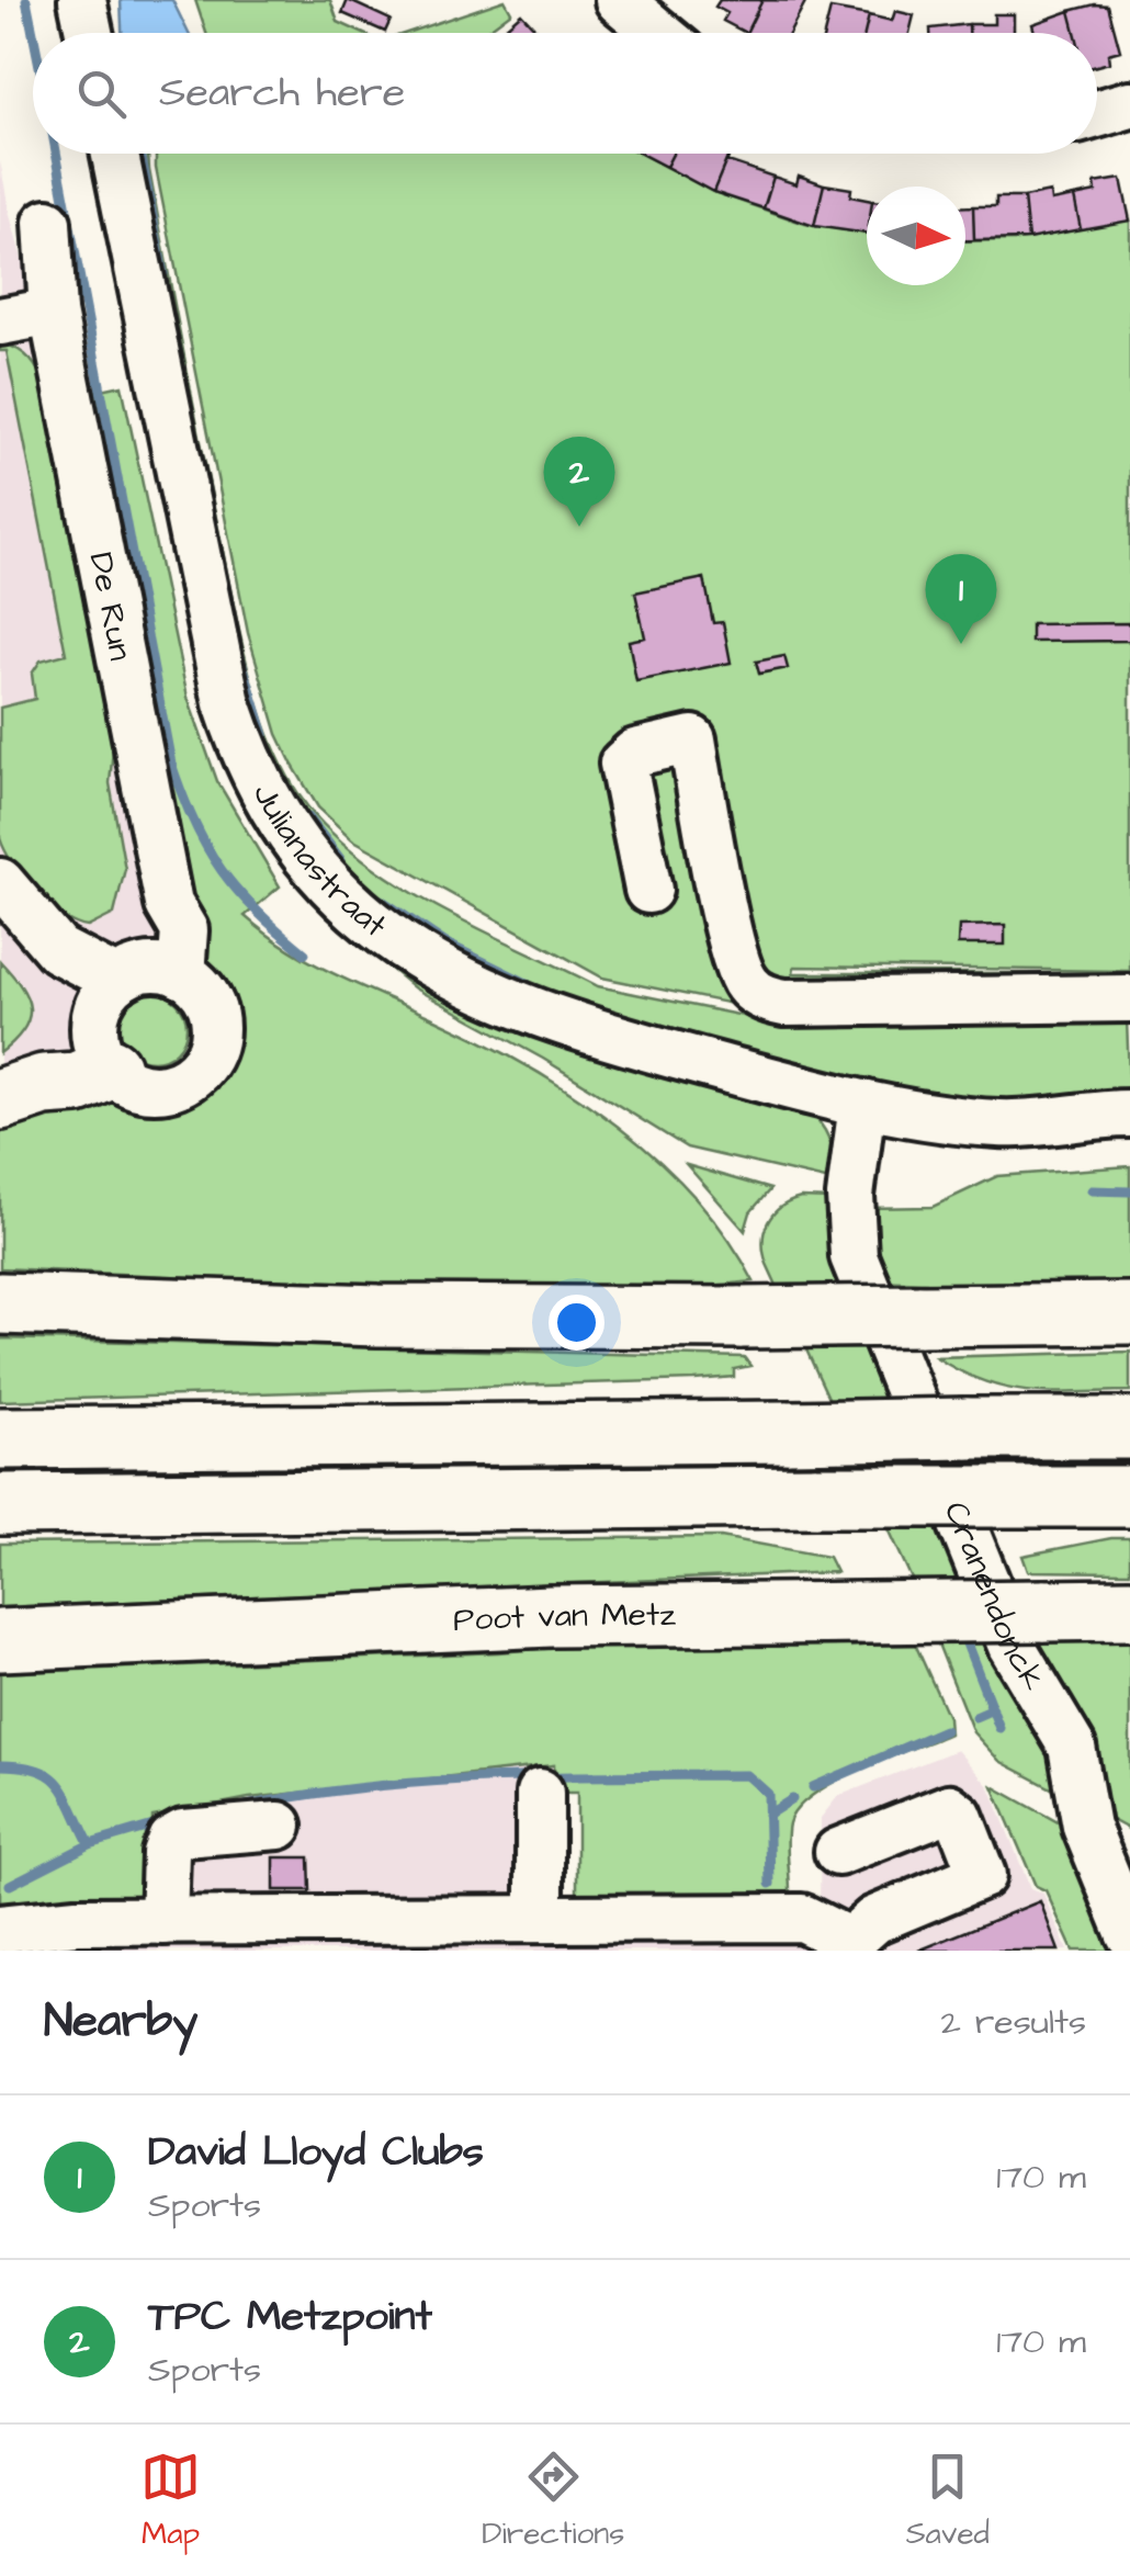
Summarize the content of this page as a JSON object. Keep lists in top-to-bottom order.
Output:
{
  "streets": {
    "highway": ["Poot van Metz"],
    "street": ["De Run", "Julianastraat", "Cranendonck"]
  },
  "crossings": [
    ["Julianastraat", "Cranendonck"]
  ],
  "north": "right",
  "page": {
    "search": "Search here",
    "pins": ["2", "1"],
    "heading": ["Nearby", "2 results"],
    "list": [
      {
        "mark": "1",
        "name": "David Lloyd Clubs",
        "note": "Sports",
        "value": "170 m"
      },
      {
        "mark": "2",
        "name": "TPC Metzpoint",
        "note": "Sports",
        "value": "170 m"
      }
    ],
    "nav": ["Map", "Directions", "Saved"]
  }
}
